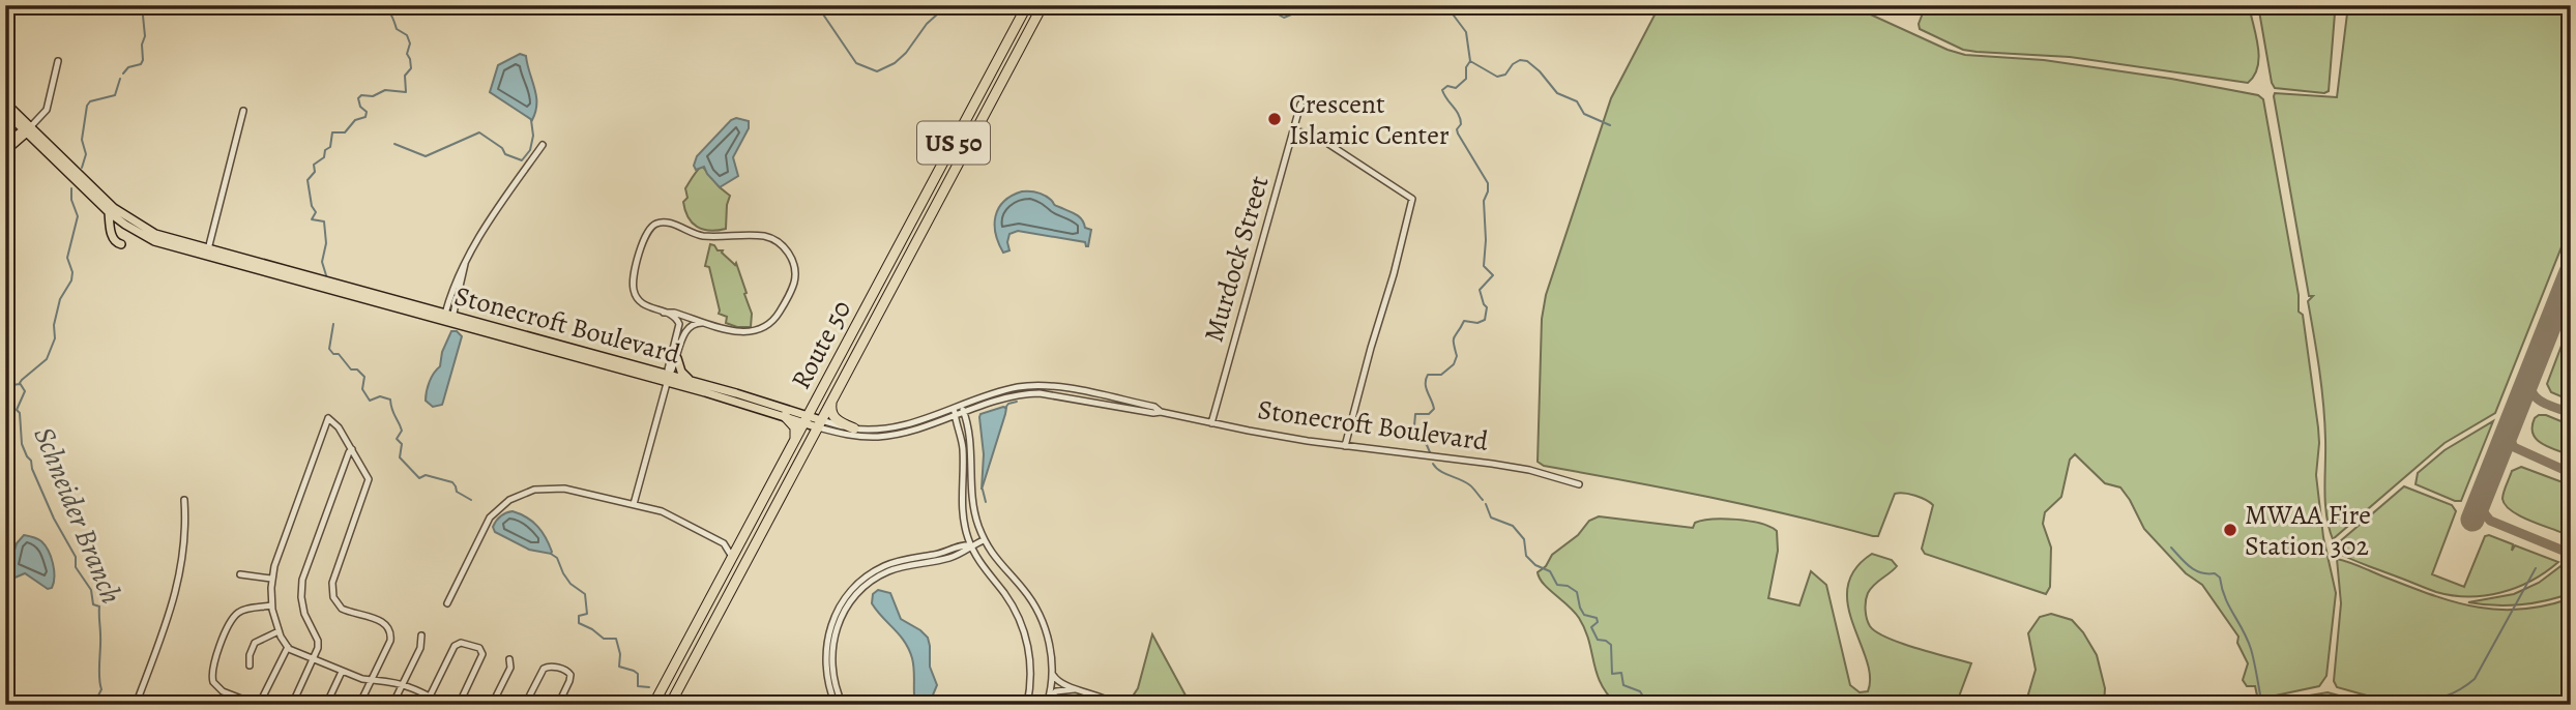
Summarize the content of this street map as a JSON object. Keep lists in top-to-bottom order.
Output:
{
  "streets": {
    "highway": ["US 50", "Route 50"],
    "main road": ["Stonecroft Boulevard"],
    "street": ["Murdock Street"]
  },
  "crossings": [
    ["Murdock Street", "Stonecroft Boulevard"],
    ["Stonecroft Boulevard", "Route 50"]
  ],
  "water": ["Schneider Branch"],
  "places": ["Crescent Islamic Center", "MWAA Fire Station 302"]
}
